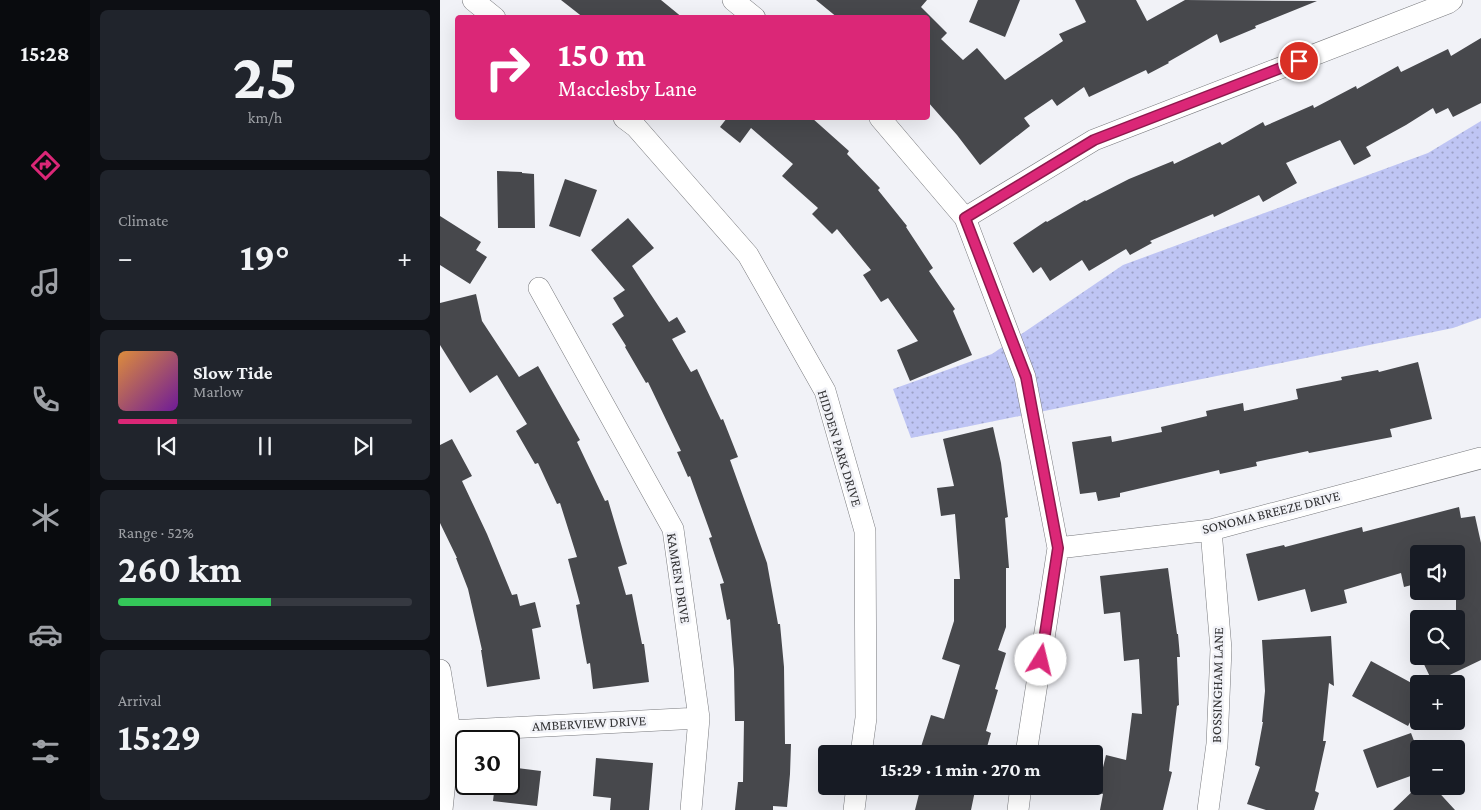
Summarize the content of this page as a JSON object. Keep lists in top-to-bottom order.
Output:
{
  "streets": {
    "street": [
      "HIDDEN PARK DRIVE",
      "SONOMA BREEZE DRIVE",
      "KAMREN DRIVE",
      "BOSSINGHAM LANE",
      "AMBERVIEW DRIVE"
    ]
  },
  "crossings": [
    ["SONOMA BREEZE DRIVE", "BOSSINGHAM LANE"],
    ["KAMREN DRIVE", "AMBERVIEW DRIVE"]
  ],
  "page": {
    "tabs": "15:28",
    "tile": [
      ["25", "km/h"],
      "Climate",
      ["Range · 52%", "260 km"],
      ["Arrival", "15:29"]
    ],
    "turn": ["150 m", "Macclesby Lane"],
    "heat": ["−", "19°", "+"],
    "song": ["Slow Tide", "Marlow"],
    "map_buttons": ["+", "−"],
    "limit": "30",
    "trip": "15:29 · 1 min · 270 m"
  }
}
